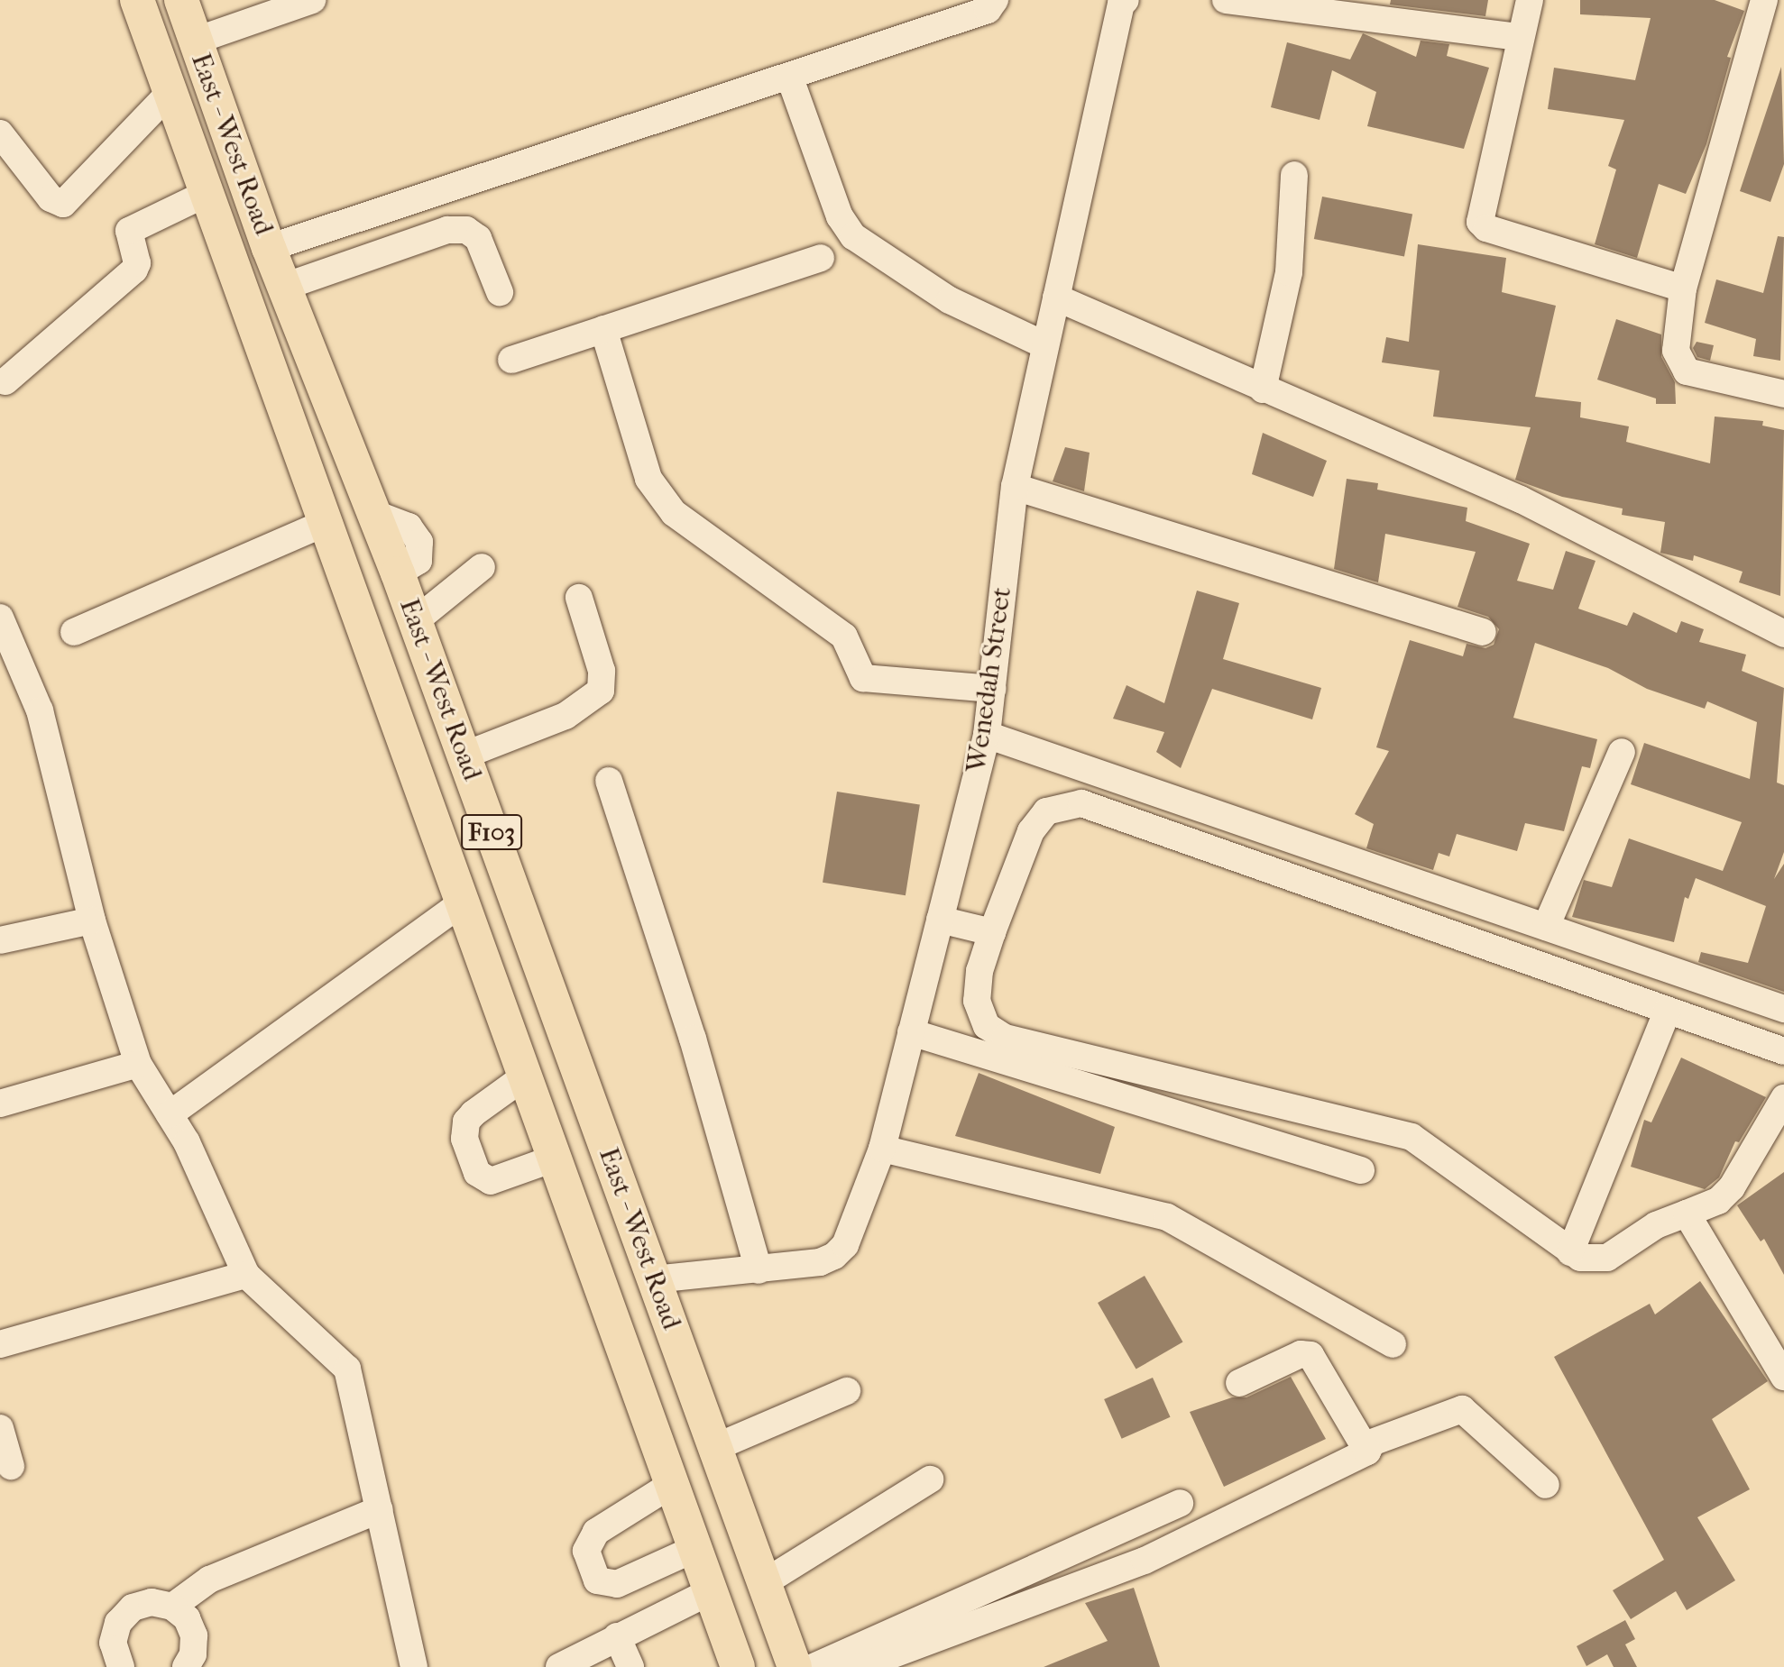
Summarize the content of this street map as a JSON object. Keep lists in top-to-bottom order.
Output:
{
  "streets": {
    "main road": ["East - West Road", "F103"],
    "street": ["Wenedah Street"]
  },
  "crossings": [
    ["East - West Road", "Wenedah Street"]
  ]
}
